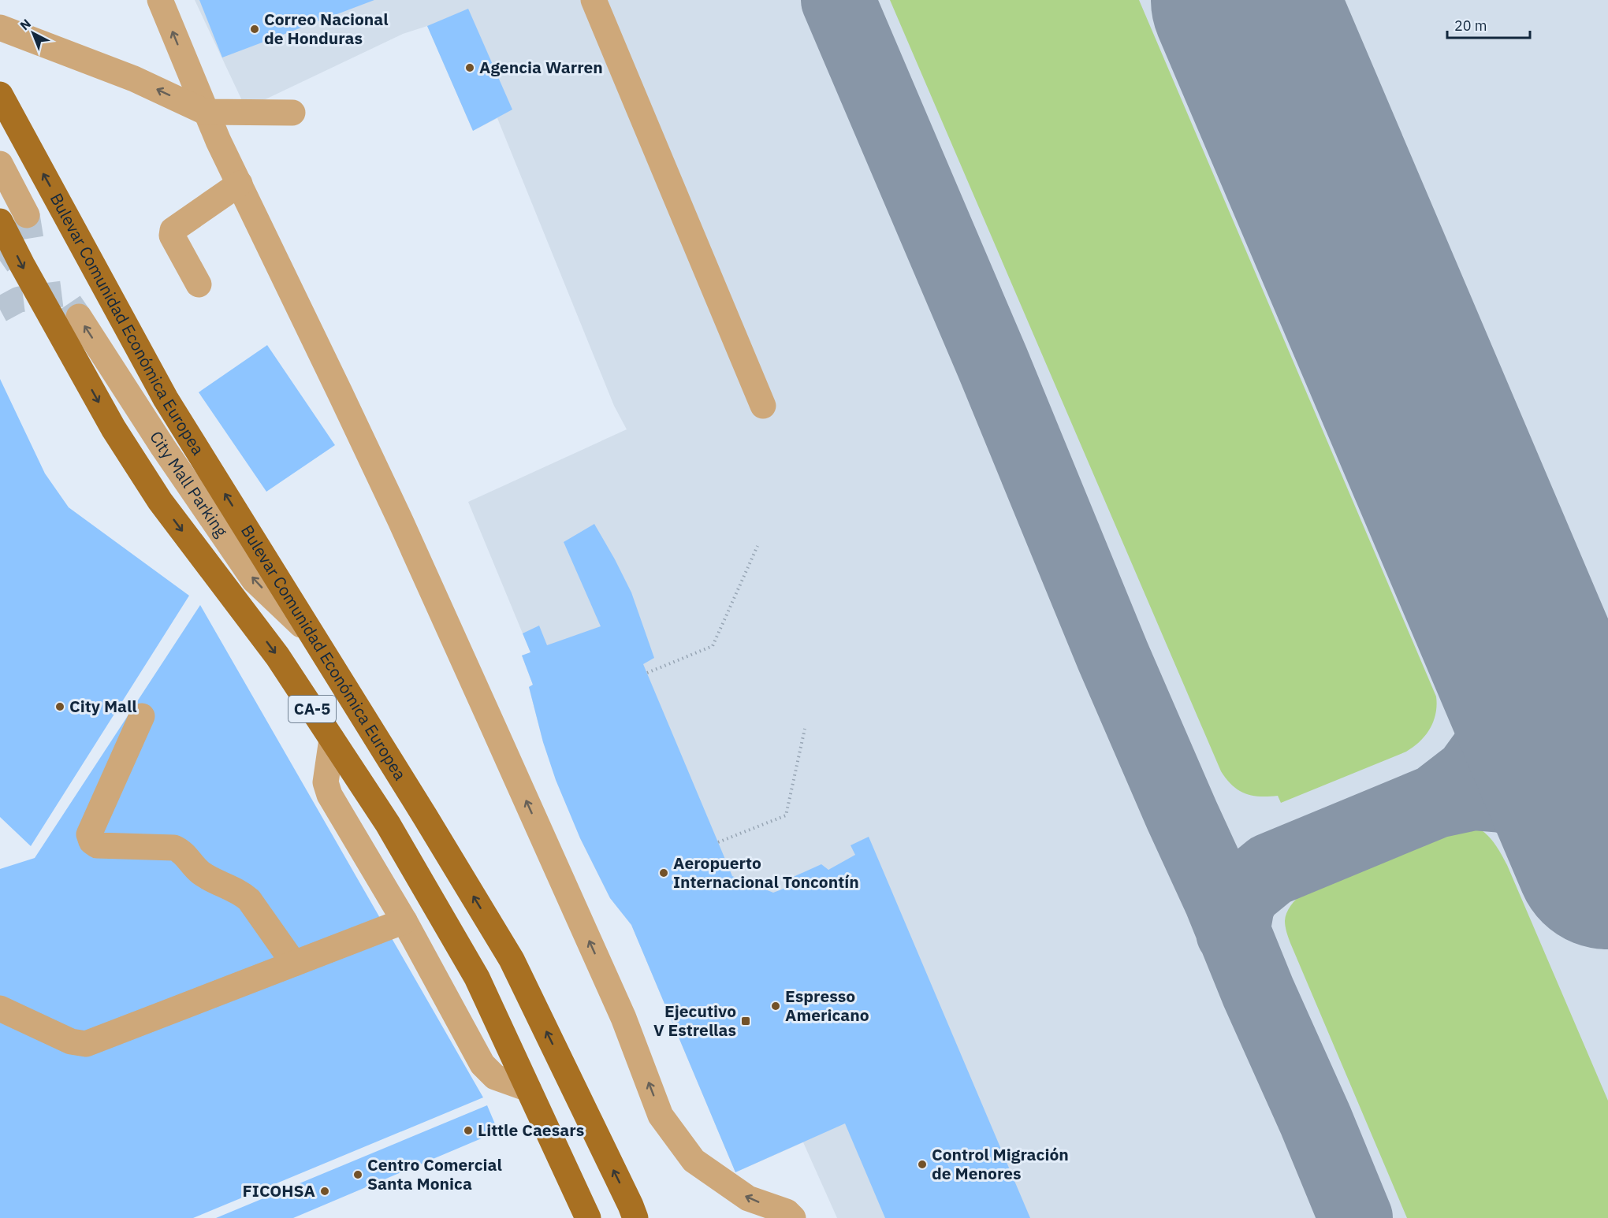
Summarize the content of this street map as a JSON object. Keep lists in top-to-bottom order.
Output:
{
  "streets": {
    "main road": ["Bulevar Comunidad Económica Europea", "CA-5"],
    "lane": ["City Mall Parking"]
  },
  "crossings": [
    ["Bulevar Comunidad Económica Europea", "City Mall Parking"]
  ],
  "places": {
    "other": [
      "Correo Nacional de Honduras",
      "Agencia Warren",
      "City Mall",
      "Aeropuerto Internacional Toncontín",
      "Espresso Americano",
      "Little Caesars",
      "Control Migración de Menores",
      "Centro Comercial Santa Monica",
      "FICOHSA"
    ],
    "transit": ["Ejecutivo V Estrellas"]
  },
  "scale_bar": "20 m",
  "north": "top left"
}
